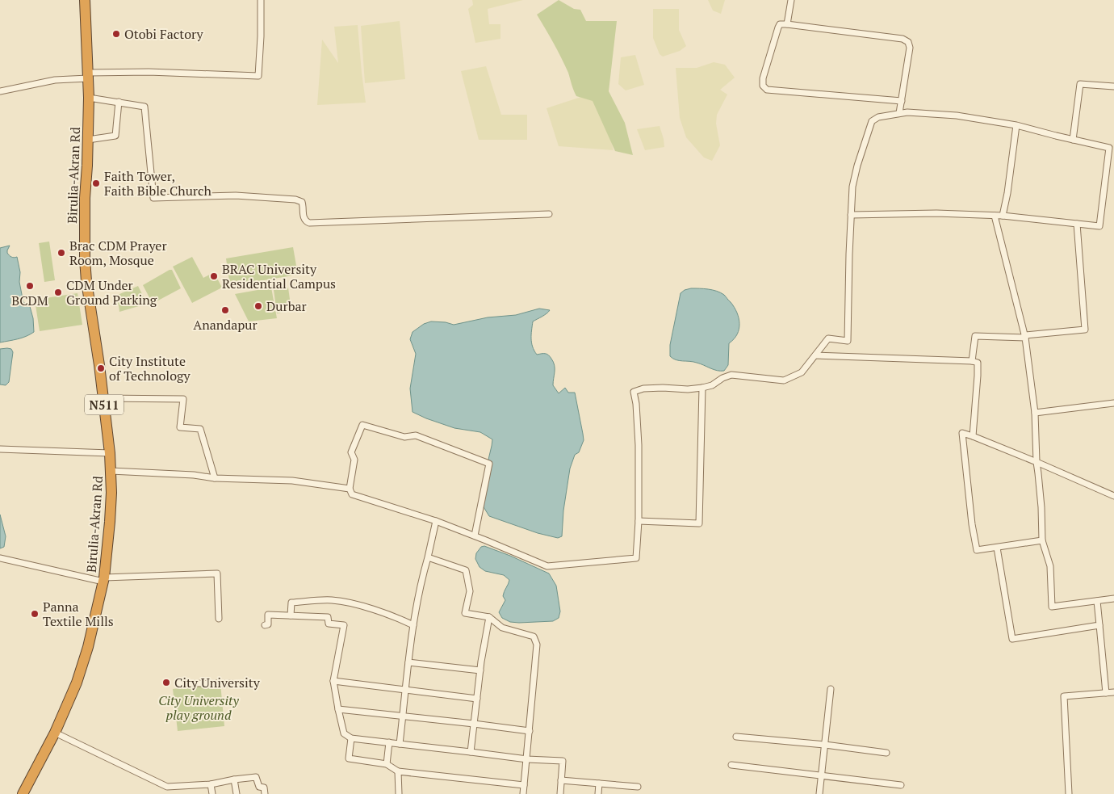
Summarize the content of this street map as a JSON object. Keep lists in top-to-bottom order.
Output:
{
  "streets": {
    "highway": ["Birulia-Akran Rd", "N511"]
  },
  "parks": ["City University play ground"],
  "places": [
    "Otobi Factory",
    "Faith Tower, Faith Bible Church",
    "Brac CDM Prayer Room, Mosque",
    "BRAC University Residential Campus",
    "BCDM",
    "CDM Under Ground Parking",
    "Durbar",
    "Anandapur",
    "City Institute of Technology",
    "Panna Textile Mills",
    "City University"
  ]
}
